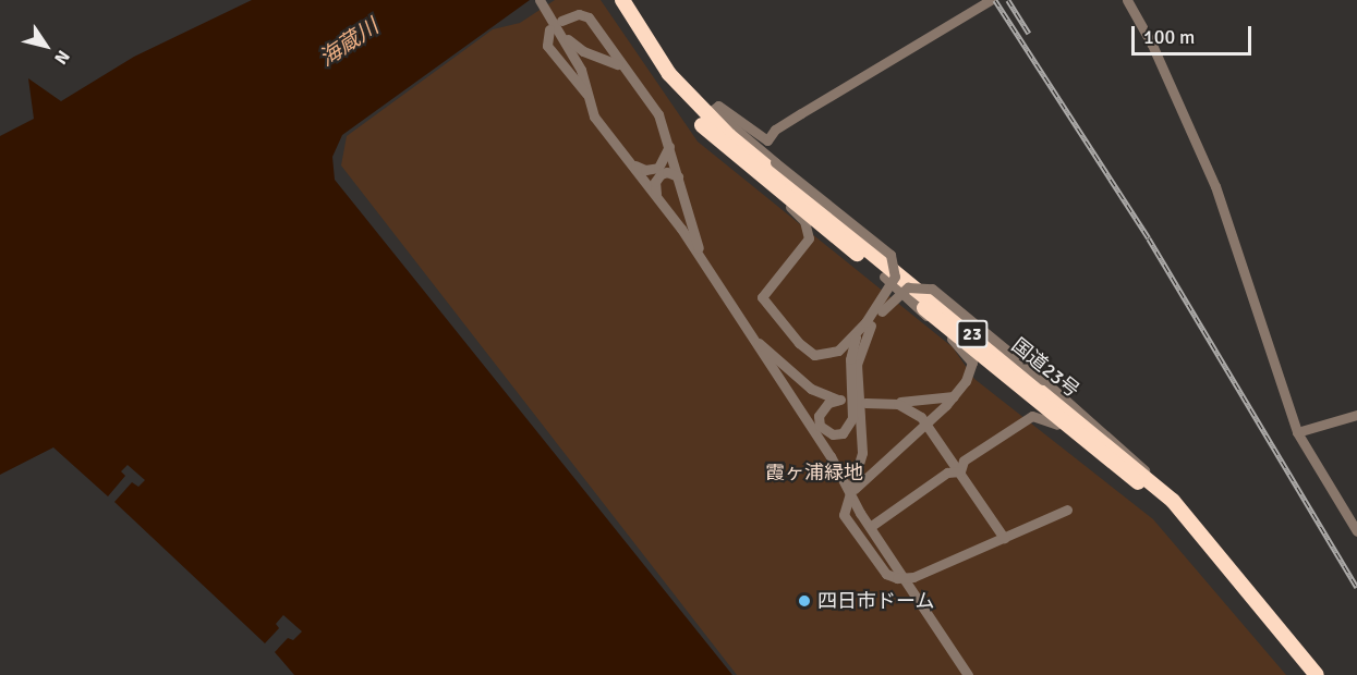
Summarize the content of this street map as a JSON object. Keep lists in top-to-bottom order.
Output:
{
  "streets": {
    "highway": ["23", "国道23号"]
  },
  "water": ["海蔵川"],
  "parks": ["霞ヶ浦緑地"],
  "places": ["四日市ドーム"],
  "scale_bar": "100 m",
  "north": "bottom right"
}
